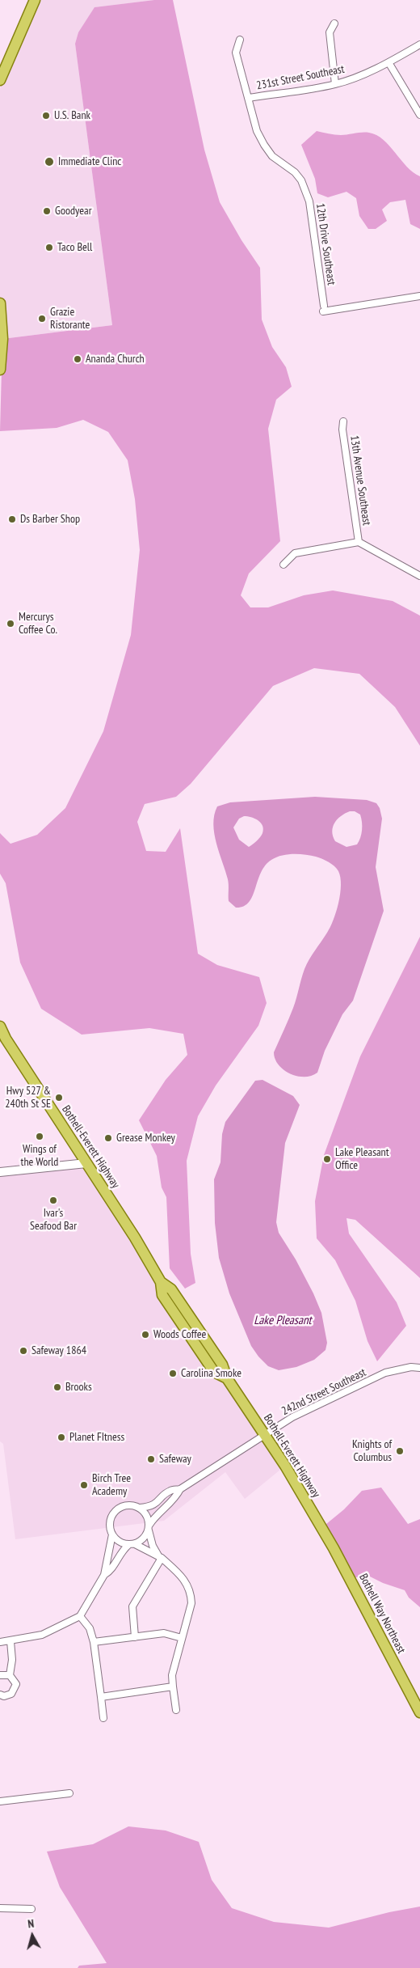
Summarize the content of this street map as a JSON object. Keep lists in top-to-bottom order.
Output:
{
  "streets": {
    "main road": ["Bothell-Everett Highway", "Bothell Way Northeast"],
    "street": [
      "231st Street Southeast",
      "12th Drive Southeast",
      "13th Avenue Southeast",
      "242nd Street Southeast"
    ]
  },
  "crossings": [
    ["231st Street Southeast", "12th Drive Southeast"],
    ["Bothell-Everett Highway", "242nd Street Southeast"],
    ["Bothell-Everett Highway", "Bothell Way Northeast"]
  ],
  "water": ["Lake Pleasant"],
  "places": [
    "U.S. Bank",
    "Immediate Clinc",
    "Goodyear",
    "Taco Bell",
    "Grazie Ristorante",
    "Ananda Church",
    "Ds Barber Shop",
    "Mercurys Coffee Co.",
    "Hwy 527 & 240th St SE",
    "Wings of the World",
    "Grease Monkey",
    "Lake Pleasant Office",
    "Ivar's Seafood Bar",
    "Woods Coffee",
    "Safeway 1864",
    "Carolina Smoke",
    "Brooks",
    "Planet FItness",
    "Knights of Columbus",
    "Safeway",
    "Birch Tree Academy"
  ],
  "north": "top"
}
